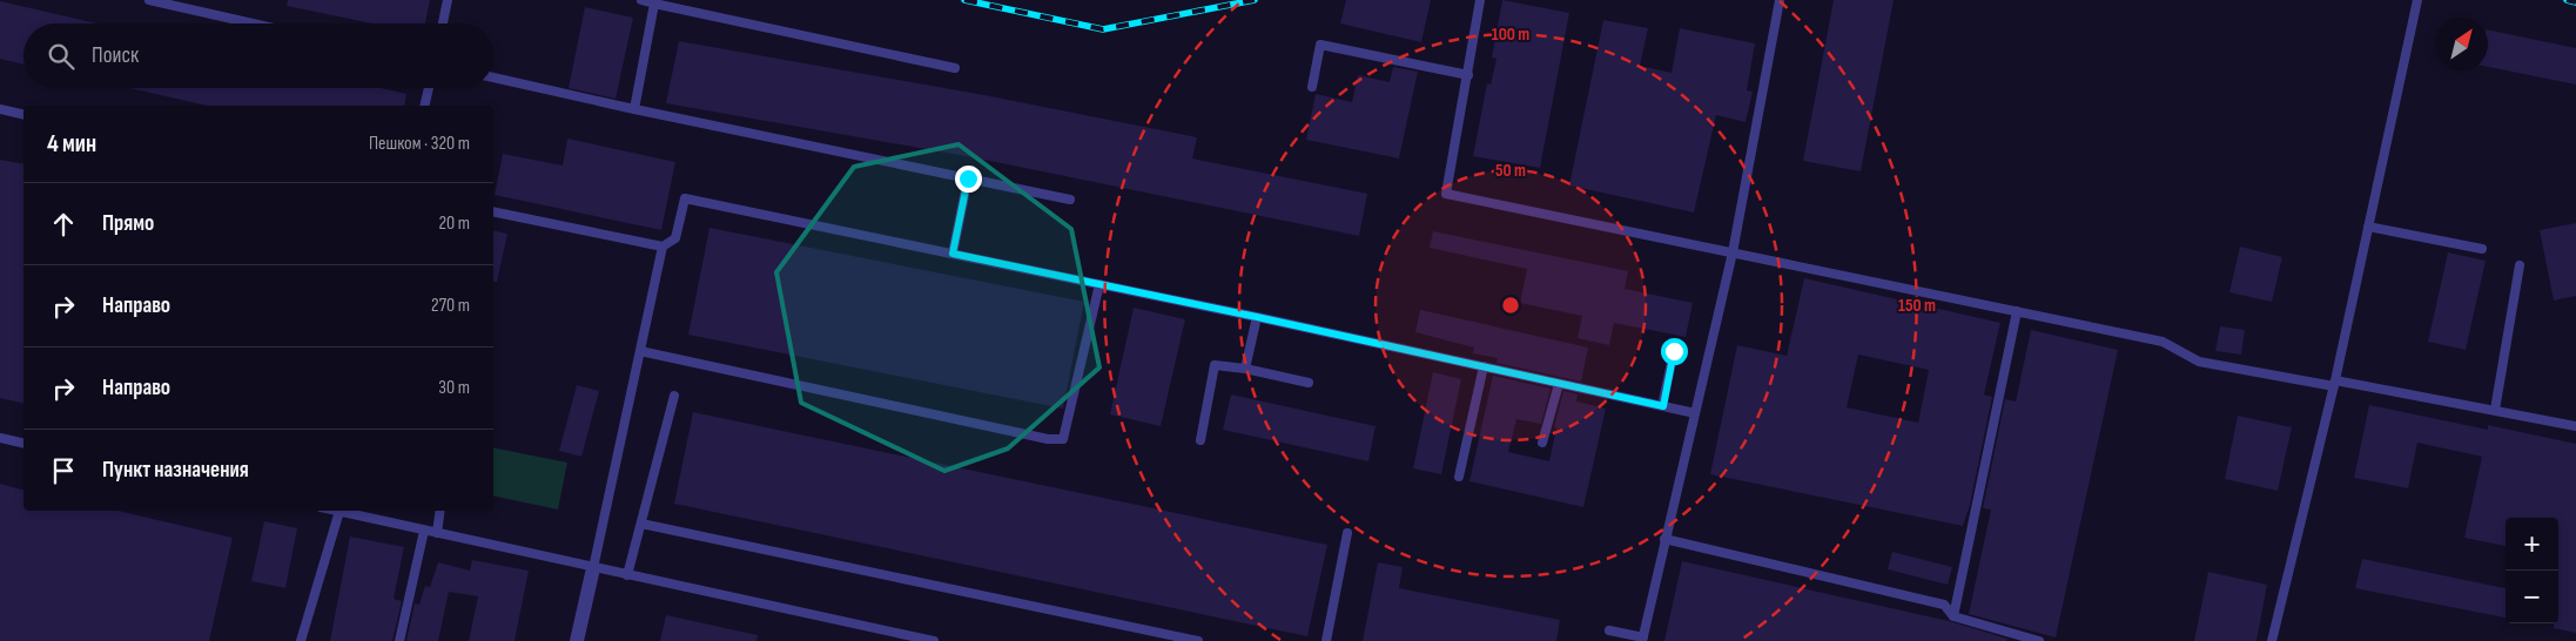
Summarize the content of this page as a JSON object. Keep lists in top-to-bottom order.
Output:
{
  "north": "top right",
  "page": {
    "search": "Поиск",
    "heading": ["4 мин", "Пешком · 320 m"],
    "list": [
      ["Прямо", "20 m"],
      ["Направо", "270 m"],
      ["Направо", "30 m"],
      "Пункт назначения"
    ],
    "map_buttons": ["+", "−"]
  },
  "rings": ["100 m", "50 m", "150 m"]
}
